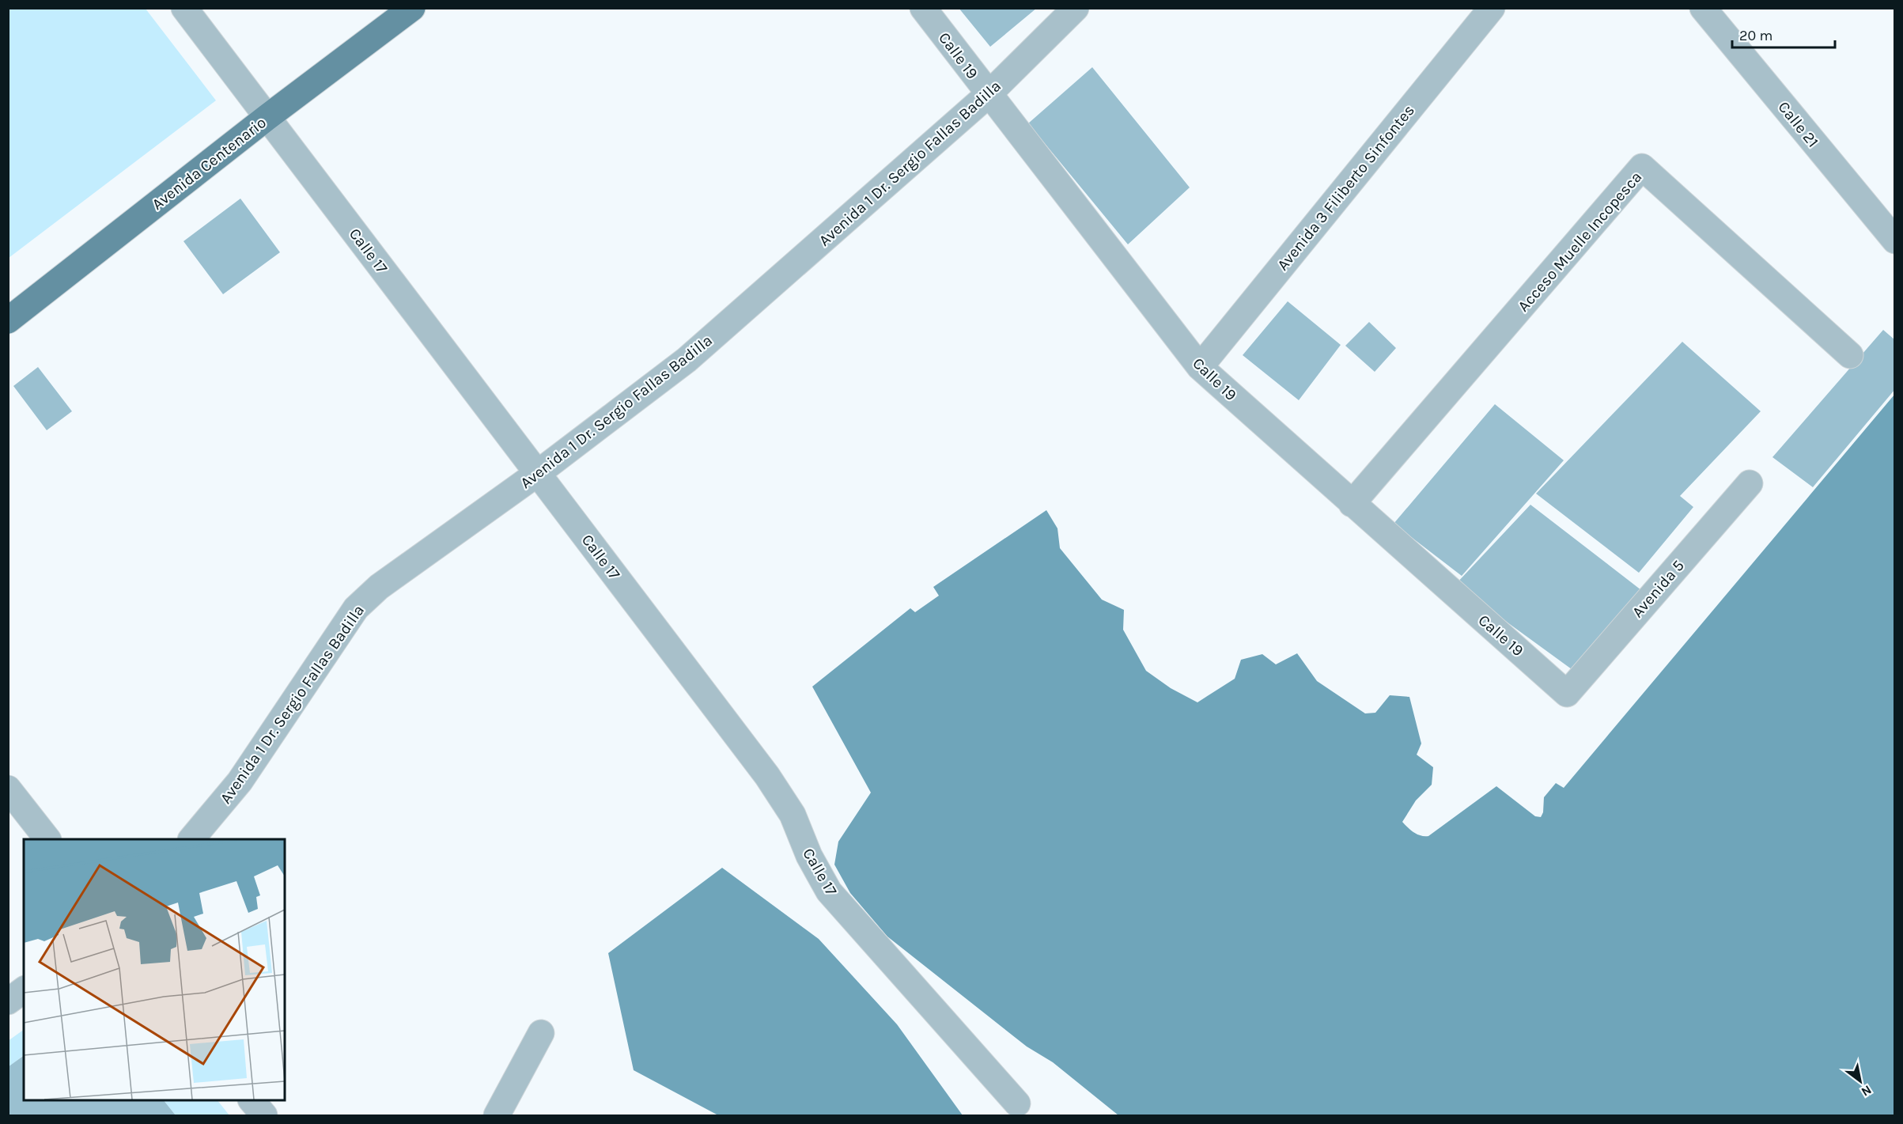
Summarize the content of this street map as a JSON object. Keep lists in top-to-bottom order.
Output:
{
  "streets": {
    "main road": ["Avenida Centenario"],
    "street": [
      "Calle 19",
      "Calle 21",
      "Avenida 1 Dr. Sergio Fallas Badilla",
      "Avenida 3 Filiberto Sinfontes",
      "Acceso Muelle Incopesca",
      "Calle 17",
      "Avenida 5"
    ]
  },
  "crossings": [
    ["Calle 19", "Avenida 1 Dr. Sergio Fallas Badilla"],
    ["Calle 19", "Avenida 3 Filiberto Sinfontes"],
    ["Calle 19", "Acceso Muelle Incopesca"],
    ["Calle 19", "Avenida 5"],
    ["Avenida Centenario", "Calle 17"],
    ["Avenida 1 Dr. Sergio Fallas Badilla", "Calle 17"]
  ],
  "scale_bar": "20 m",
  "north": "bottom right"
}
